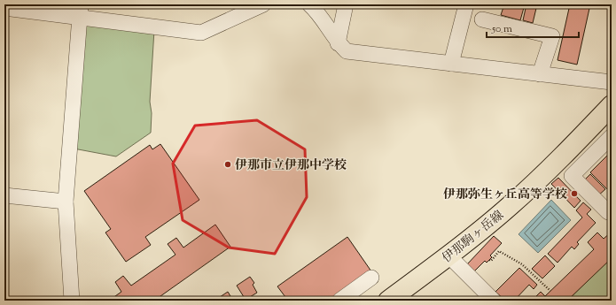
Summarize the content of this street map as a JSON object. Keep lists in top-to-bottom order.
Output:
{
  "streets": {
    "main road": ["伊那駒ヶ岳線"]
  },
  "places": ["伊那市立伊那中学校", "伊那弥生ヶ丘高等学校"],
  "scale_bar": "50 m"
}
